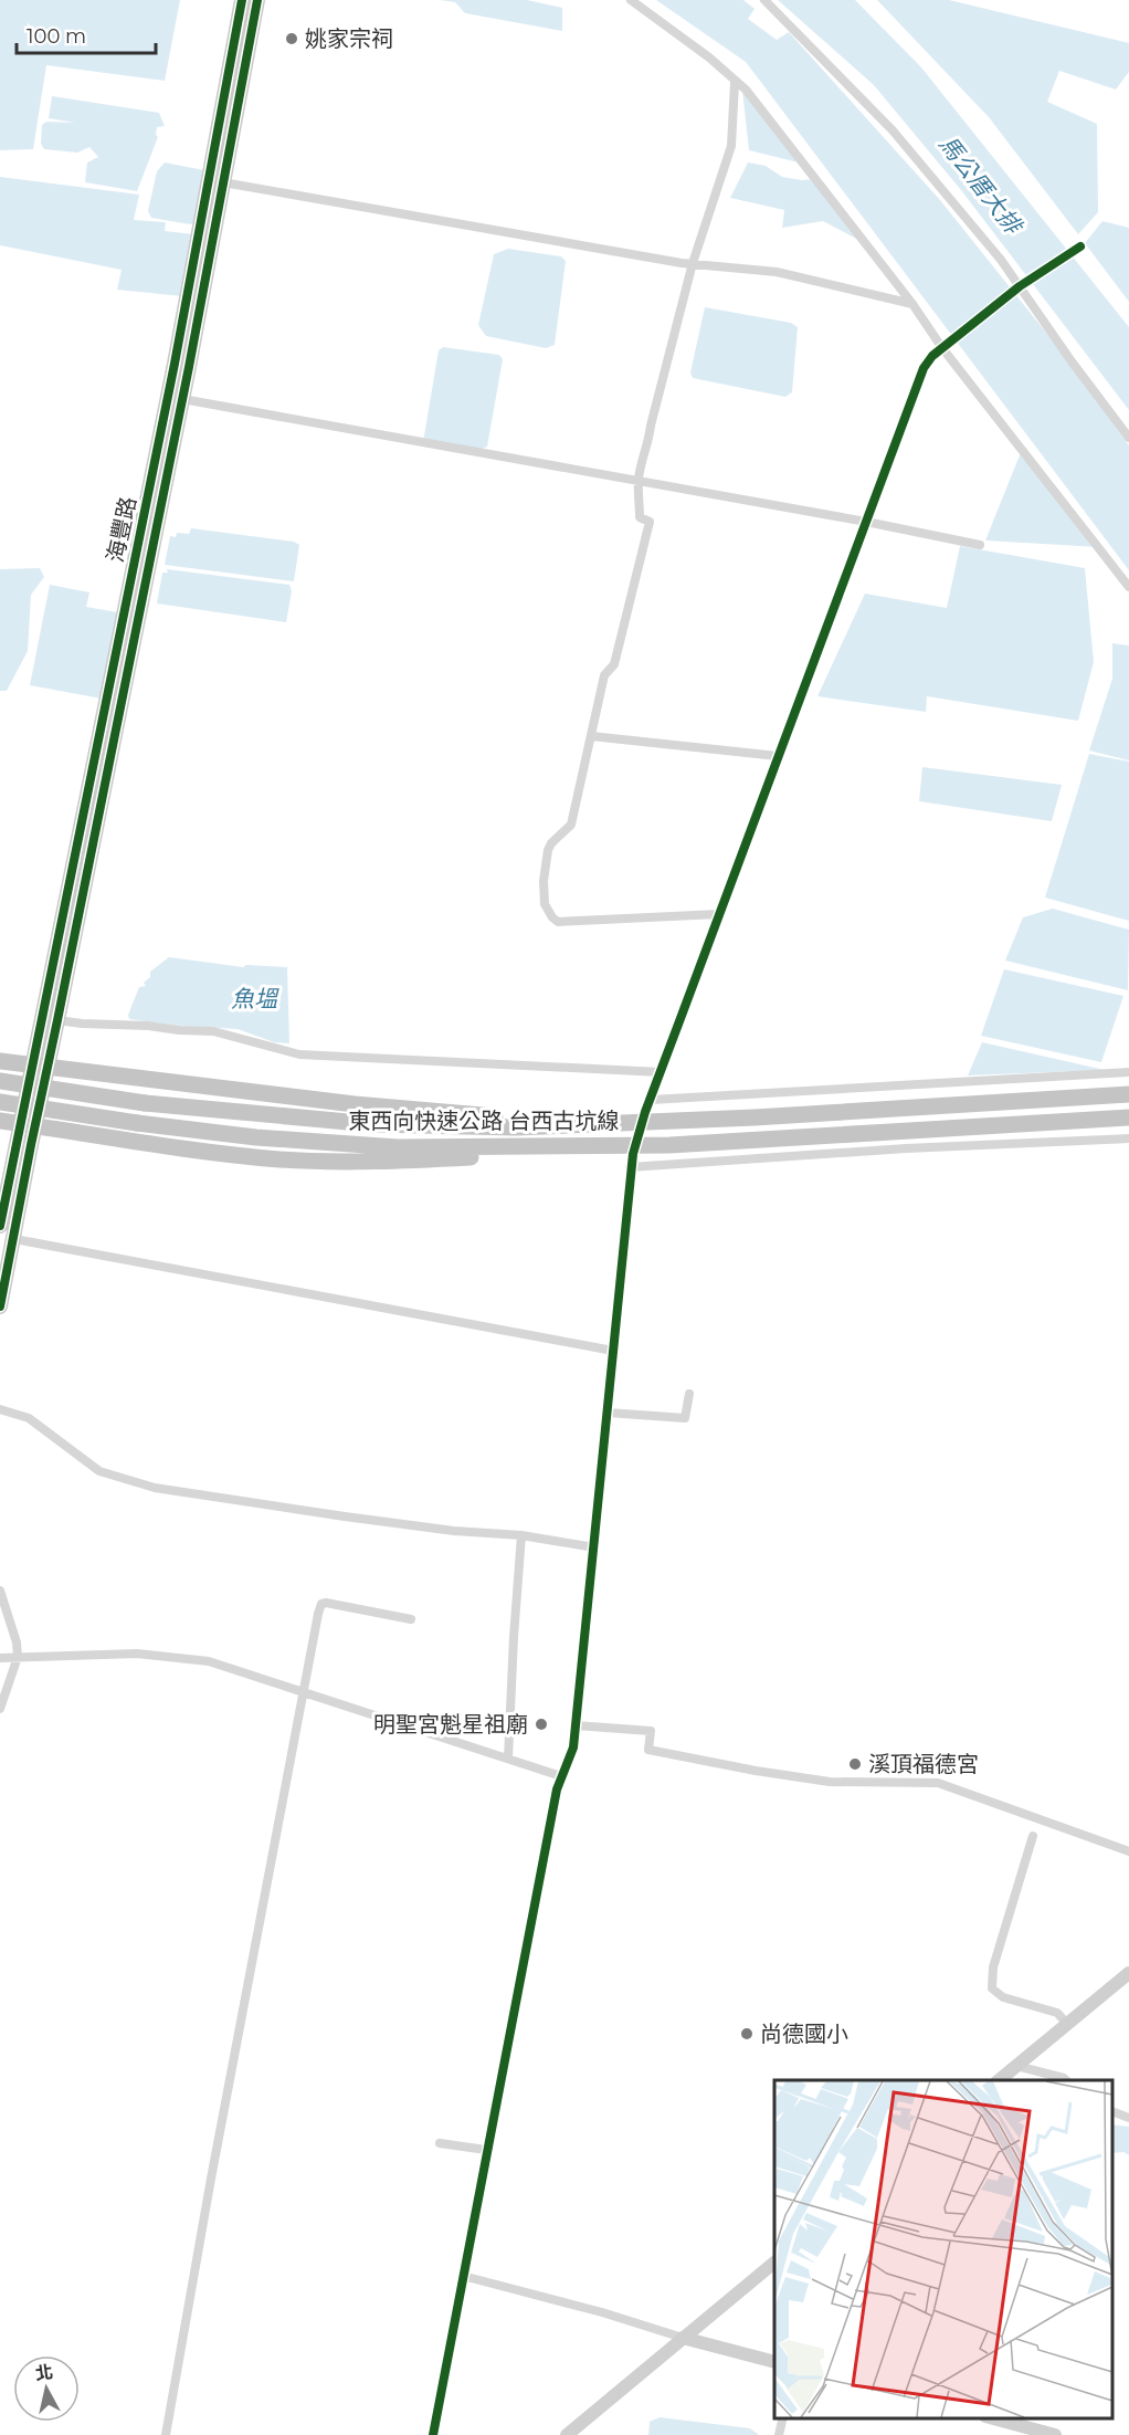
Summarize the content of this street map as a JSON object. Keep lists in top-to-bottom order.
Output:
{
  "streets": {
    "highway": ["東西向快速公路 台西古坑線"],
    "main road": ["海豐路"]
  },
  "water": ["馬公厝大排", "魚塭"],
  "places": [
    "姚家宗祠",
    "明聖宮魁星祖廟",
    "溪頂福德宮",
    "尚德國小"
  ],
  "scale_bar": "100 m",
  "north": "top"
}
